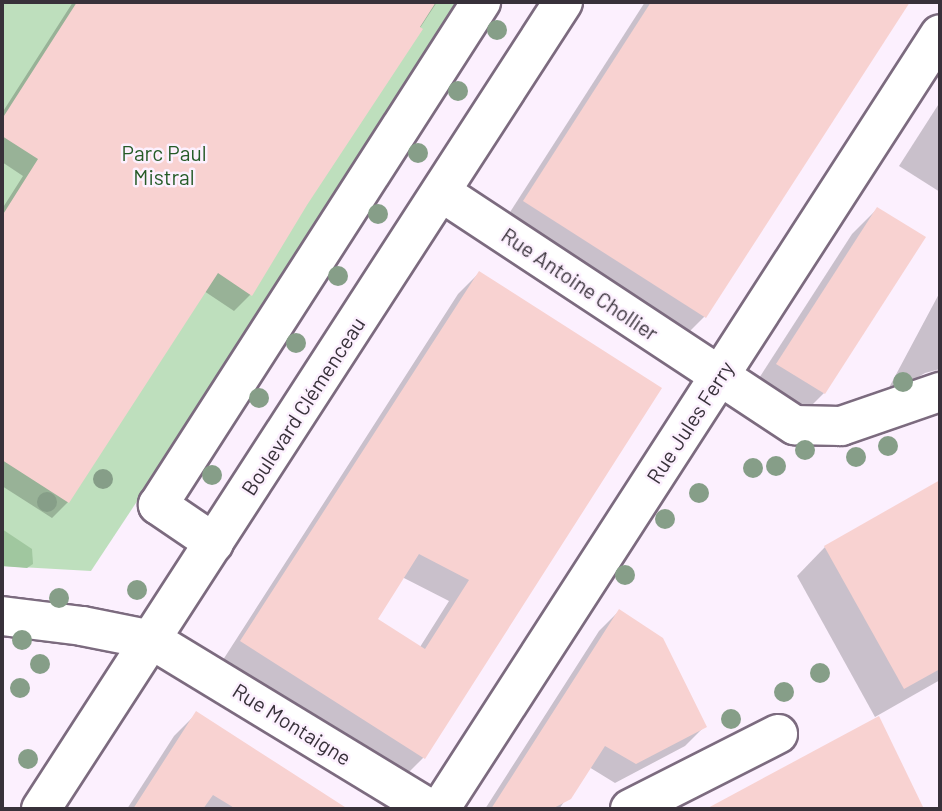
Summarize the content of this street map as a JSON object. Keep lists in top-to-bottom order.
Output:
{
  "streets": {
    "street": [
      "Rue Antoine Chollier",
      "Boulevard Clémenceau",
      "Rue Jules Ferry",
      "Rue Montaigne"
    ]
  },
  "crossings": [
    ["Rue Antoine Chollier", "Boulevard Clémenceau"],
    ["Rue Antoine Chollier", "Rue Jules Ferry"],
    ["Boulevard Clémenceau", "Rue Montaigne"]
  ],
  "parks": ["Parc Paul Mistral"]
}
